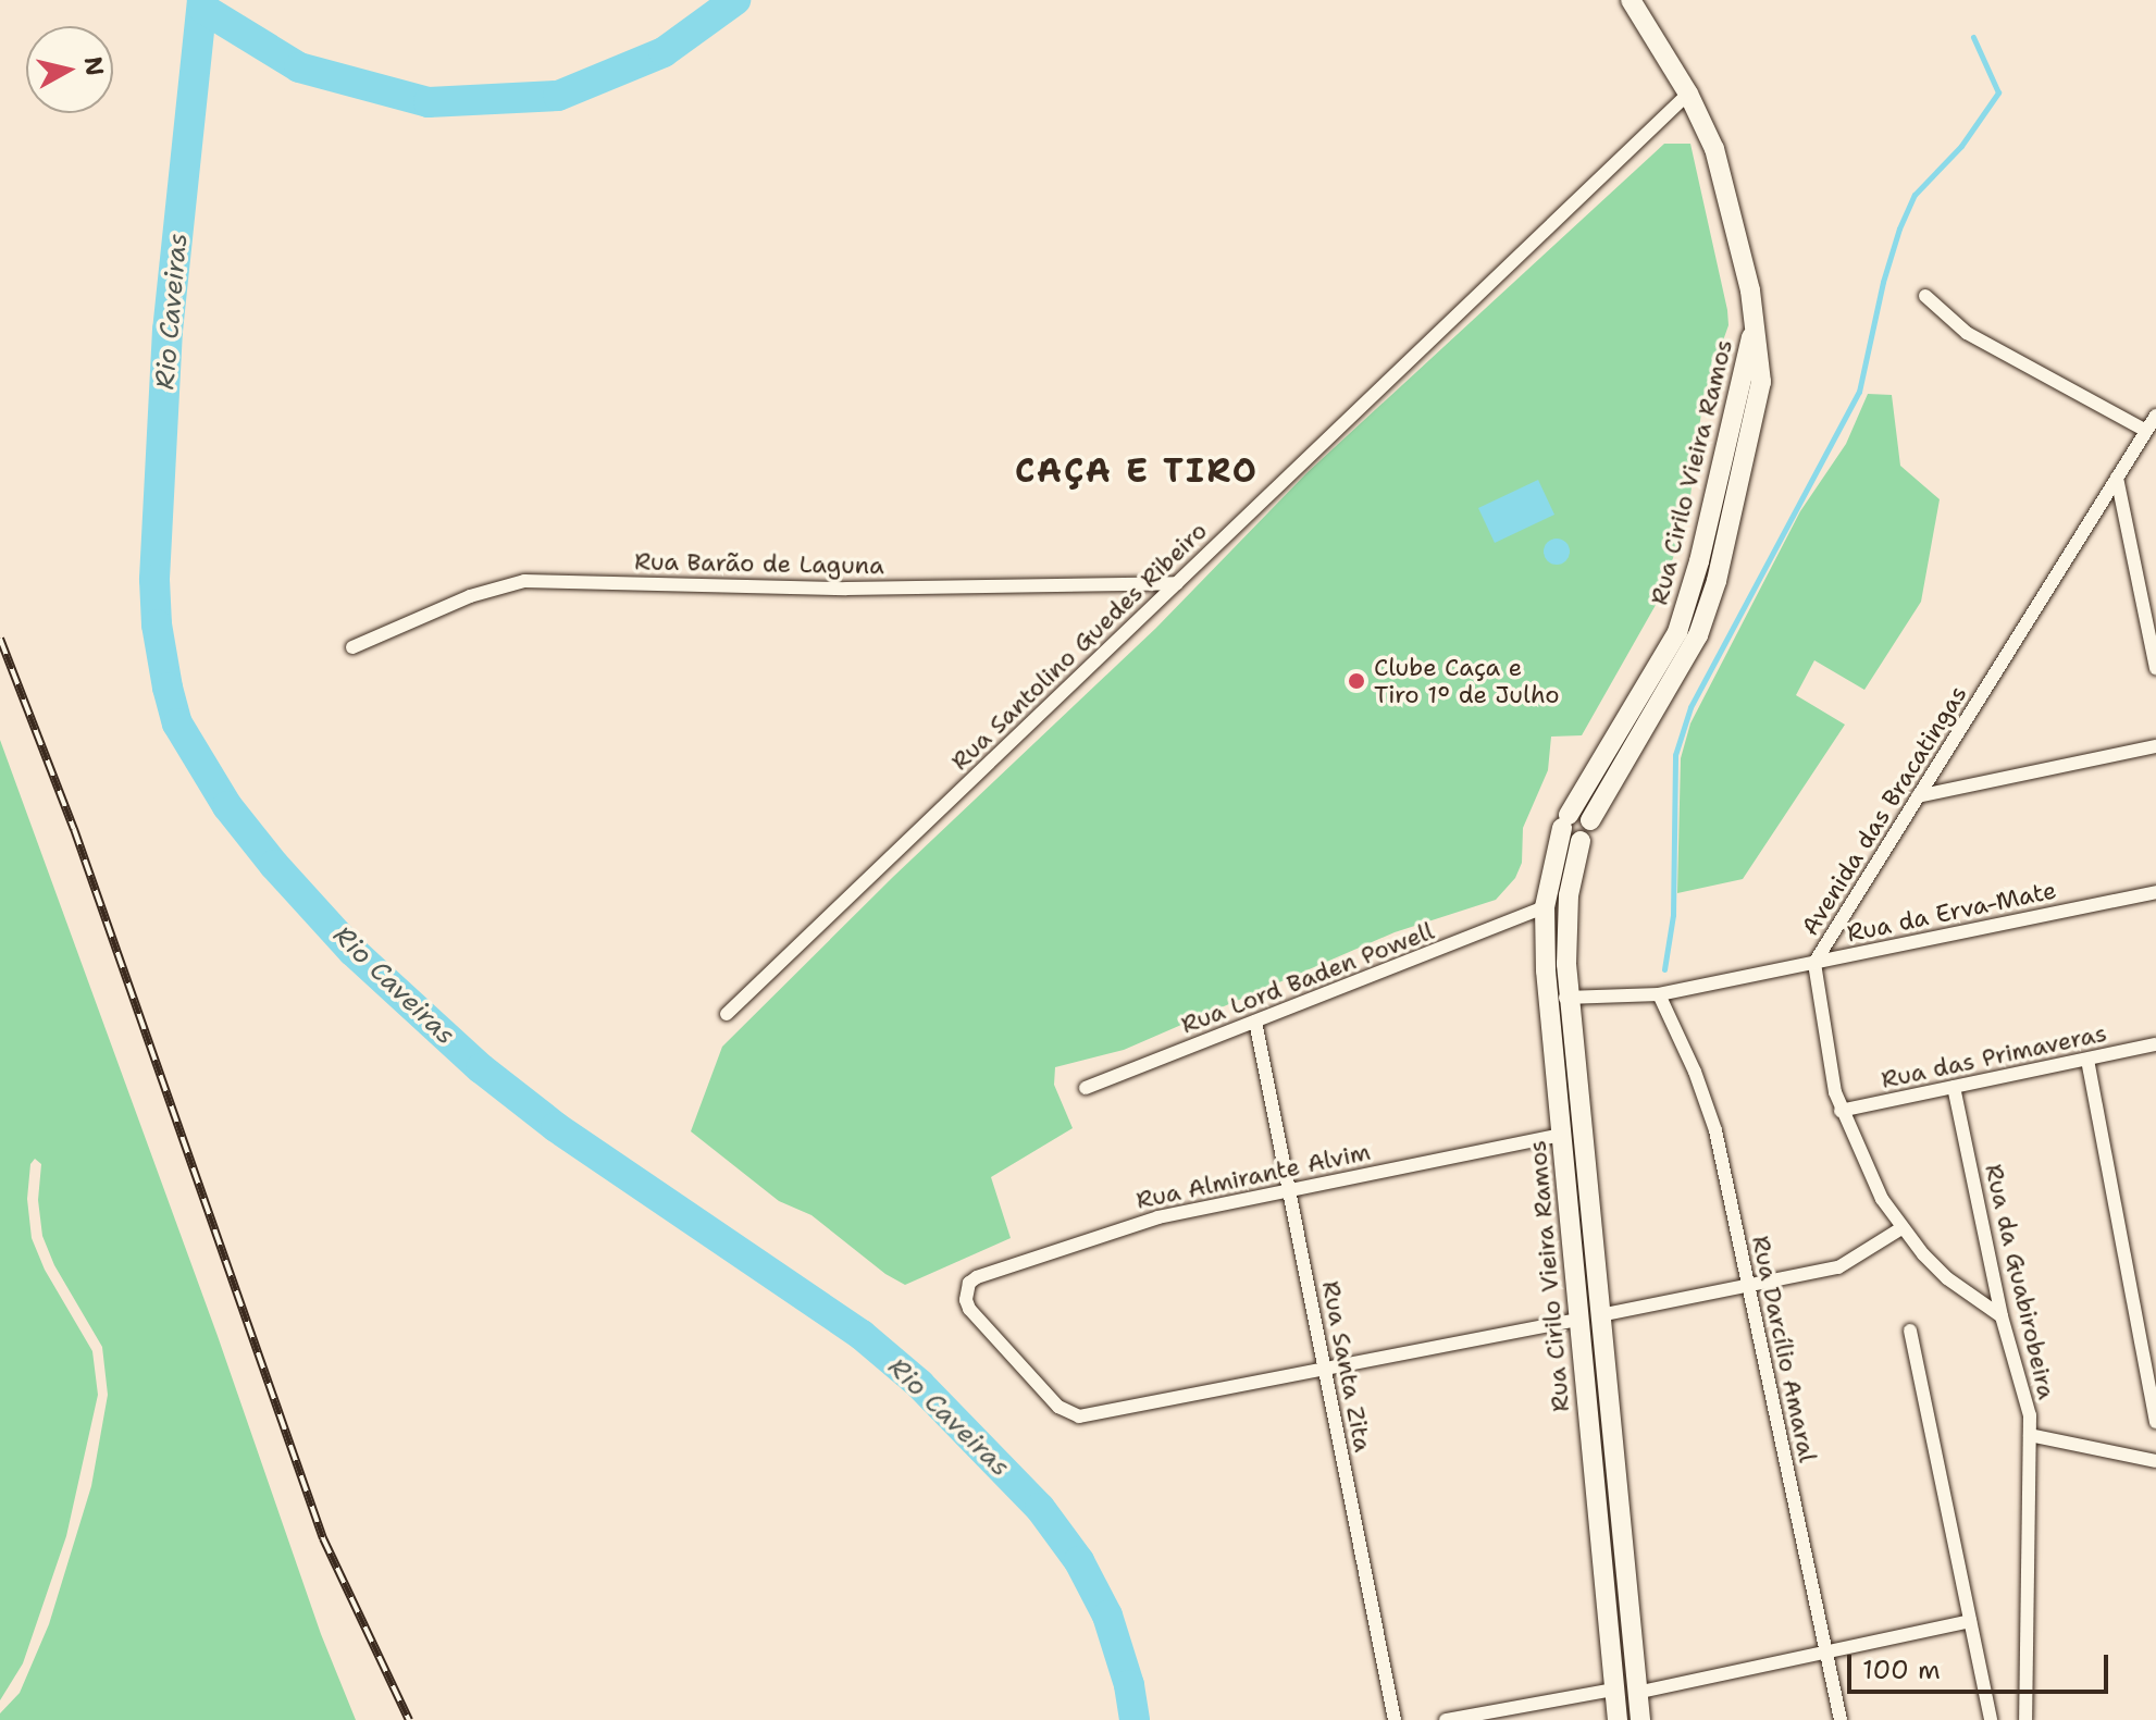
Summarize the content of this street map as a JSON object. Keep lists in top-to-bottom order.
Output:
{
  "streets": {
    "main road": ["Rua Cirilo Vieira Ramos"],
    "street": [
      "Rua Barão de Laguna",
      "Rua Santolino Guedes Ribeiro",
      "Avenida das Bracatingas",
      "Rua da Erva-Mate",
      "Rua Lord Baden Powell",
      "Rua das Primaveras",
      "Rua Almirante Alvim",
      "Rua da Guabirobeira",
      "Rua Darcílio Amaral",
      "Rua Santa Zita"
    ]
  },
  "crossings": [
    ["Rua Cirilo Vieira Ramos", "Rua Santolino Guedes Ribeiro"],
    ["Rua Cirilo Vieira Ramos", "Rua da Erva-Mate"],
    ["Rua Cirilo Vieira Ramos", "Rua Lord Baden Powell"],
    ["Rua Cirilo Vieira Ramos", "Rua Almirante Alvim"],
    ["Rua Barão de Laguna", "Rua Santolino Guedes Ribeiro"],
    ["Avenida das Bracatingas", "Rua da Erva-Mate"],
    ["Avenida das Bracatingas", "Rua das Primaveras"],
    ["Avenida das Bracatingas", "Rua da Guabirobeira"],
    ["Rua da Erva-Mate", "Rua Darcílio Amaral"],
    ["Rua Lord Baden Powell", "Rua Santa Zita"],
    ["Rua das Primaveras", "Rua da Guabirobeira"],
    ["Rua Almirante Alvim", "Rua Santa Zita"]
  ],
  "districts": ["CAÇA E TIRO"],
  "water": ["Rio Caveiras"],
  "places": ["Clube Caça e Tiro 1º de Julho"],
  "scale_bar": "100 m",
  "north": "right"
}
